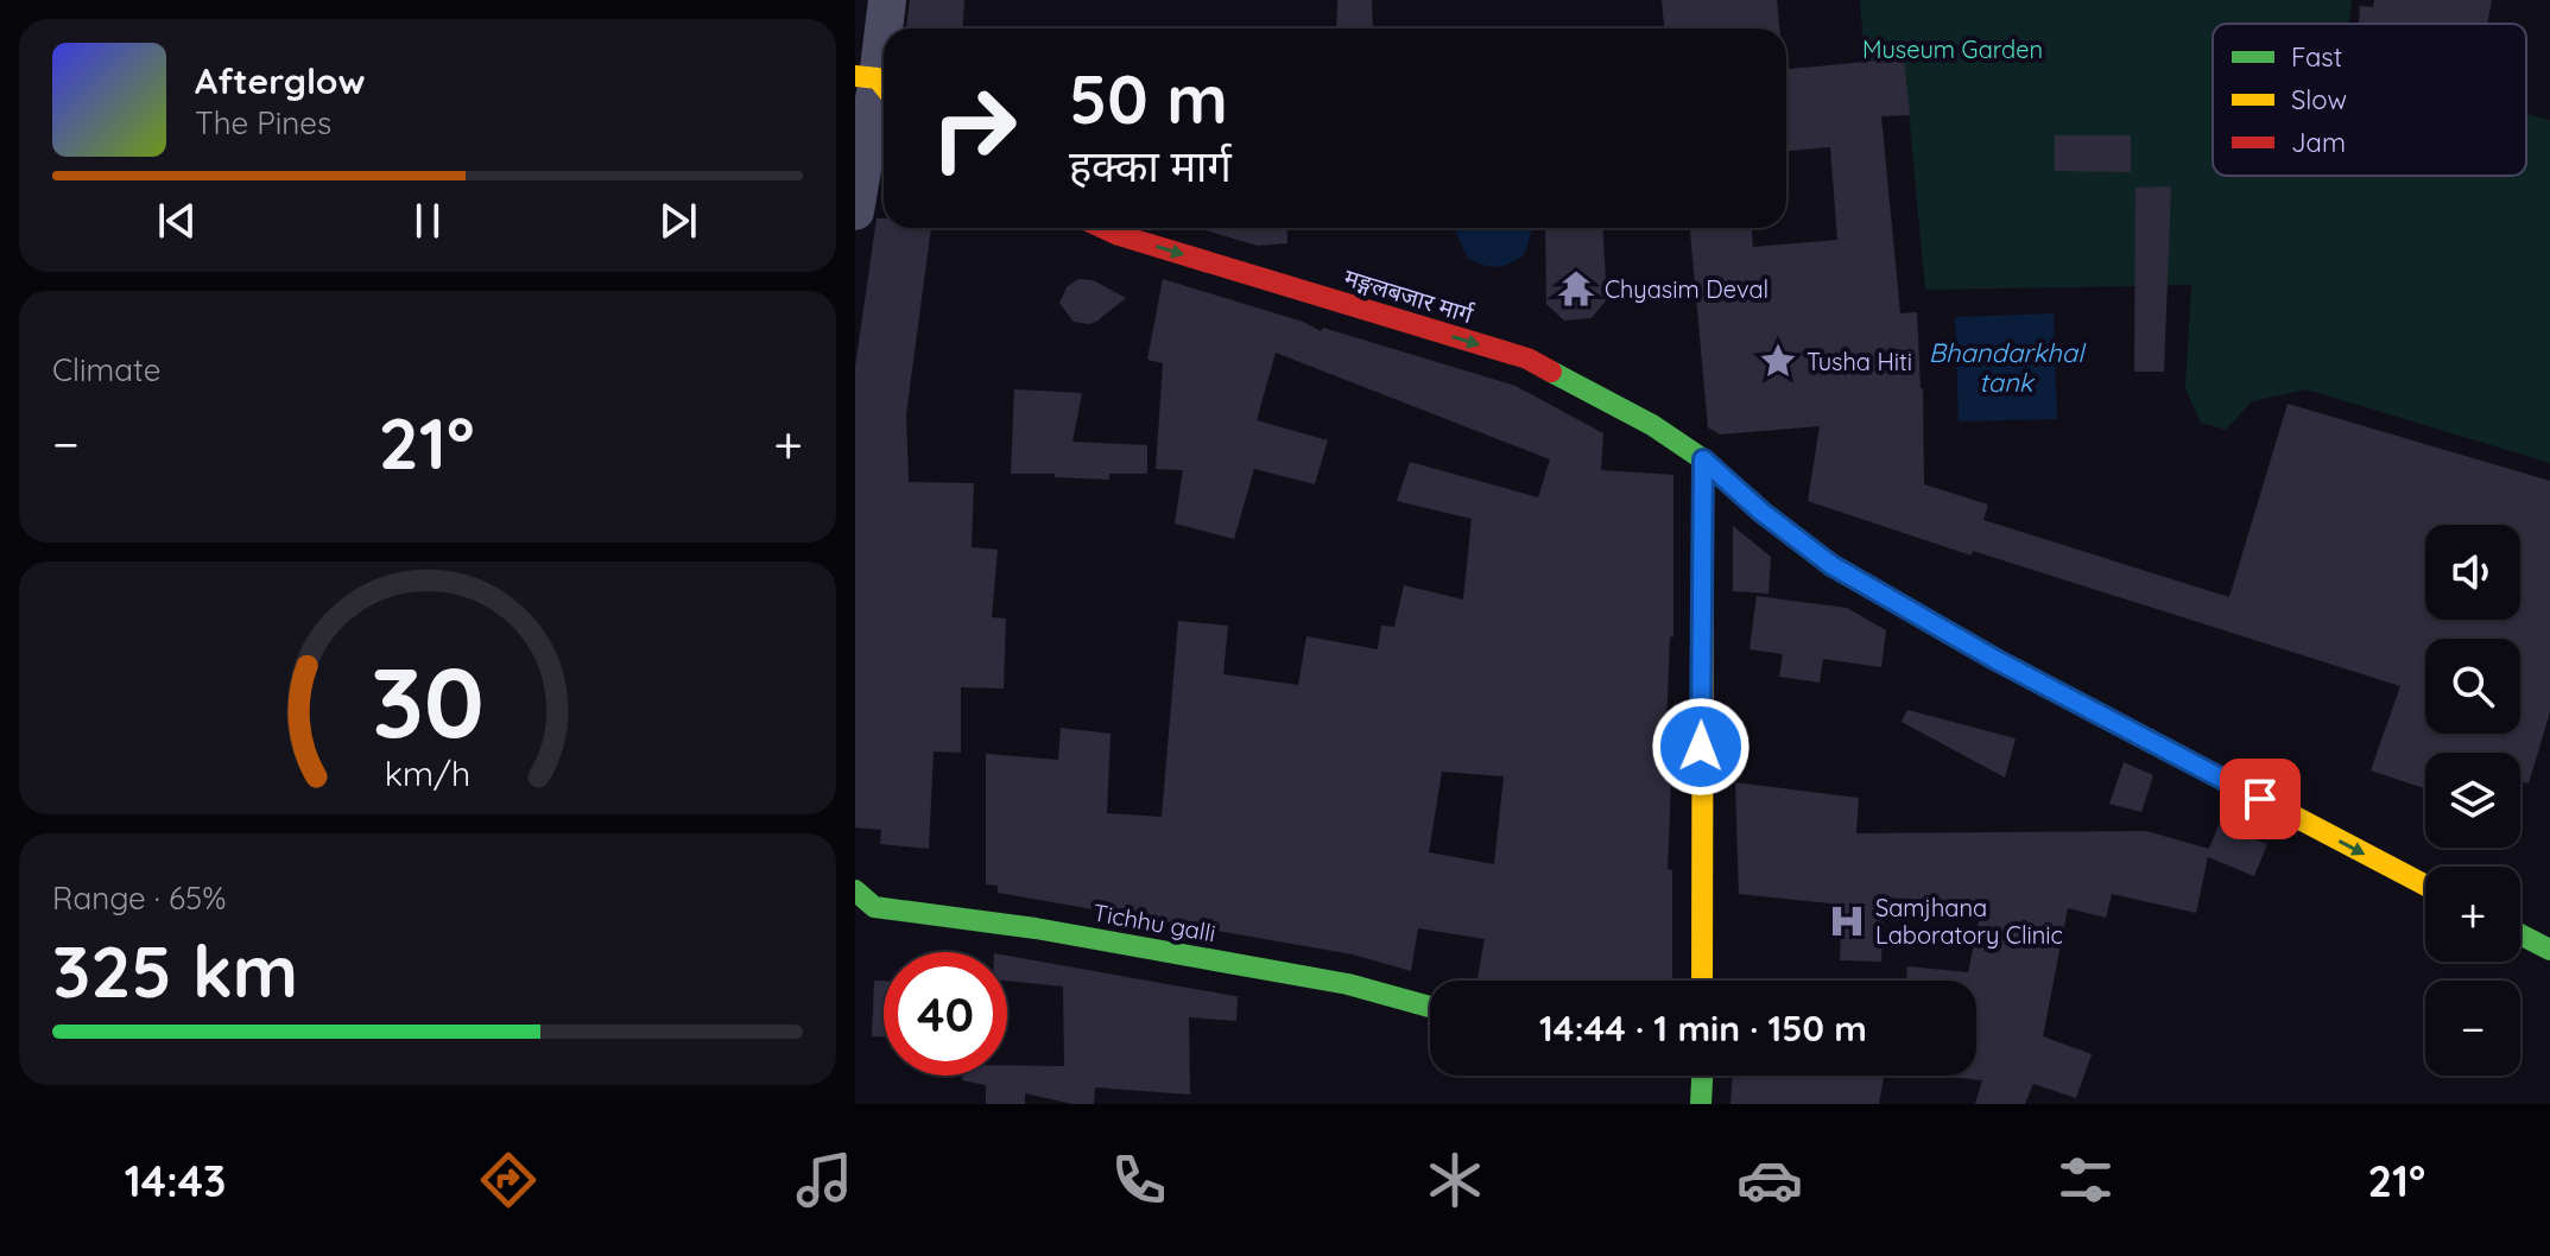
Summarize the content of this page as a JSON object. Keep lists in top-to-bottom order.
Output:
{
  "streets": {
    "main road": ["मङ्गलबजार मार्ग", "Tichhu galli"]
  },
  "one_way": ["मङ्गलबजार मार्ग"],
  "water": ["Bhandarkhal tank"],
  "parks": ["Museum Garden"],
  "places": {
    "temple": ["Chyasim Deval"],
    "place": ["Tusha Hiti"],
    "hospital": ["Samjhana Laboratory Clinic"]
  },
  "legend": ["Fast", "Slow", "Jam"],
  "page": {
    "turn": ["50 m", "हक्का मार्ग"],
    "song": ["Afterglow", "The Pines"],
    "tile": [
      "Climate",
      ["Range · 65%", "325 km"]
    ],
    "heat": ["−", "21°", "+"],
    "map_buttons": ["+", "−"],
    "limit": "40",
    "trip": "14:44 · 1 min · 150 m",
    "tabs": ["14:43", "21°"],
    "gauge": ["30", "km/h"]
  }
}
